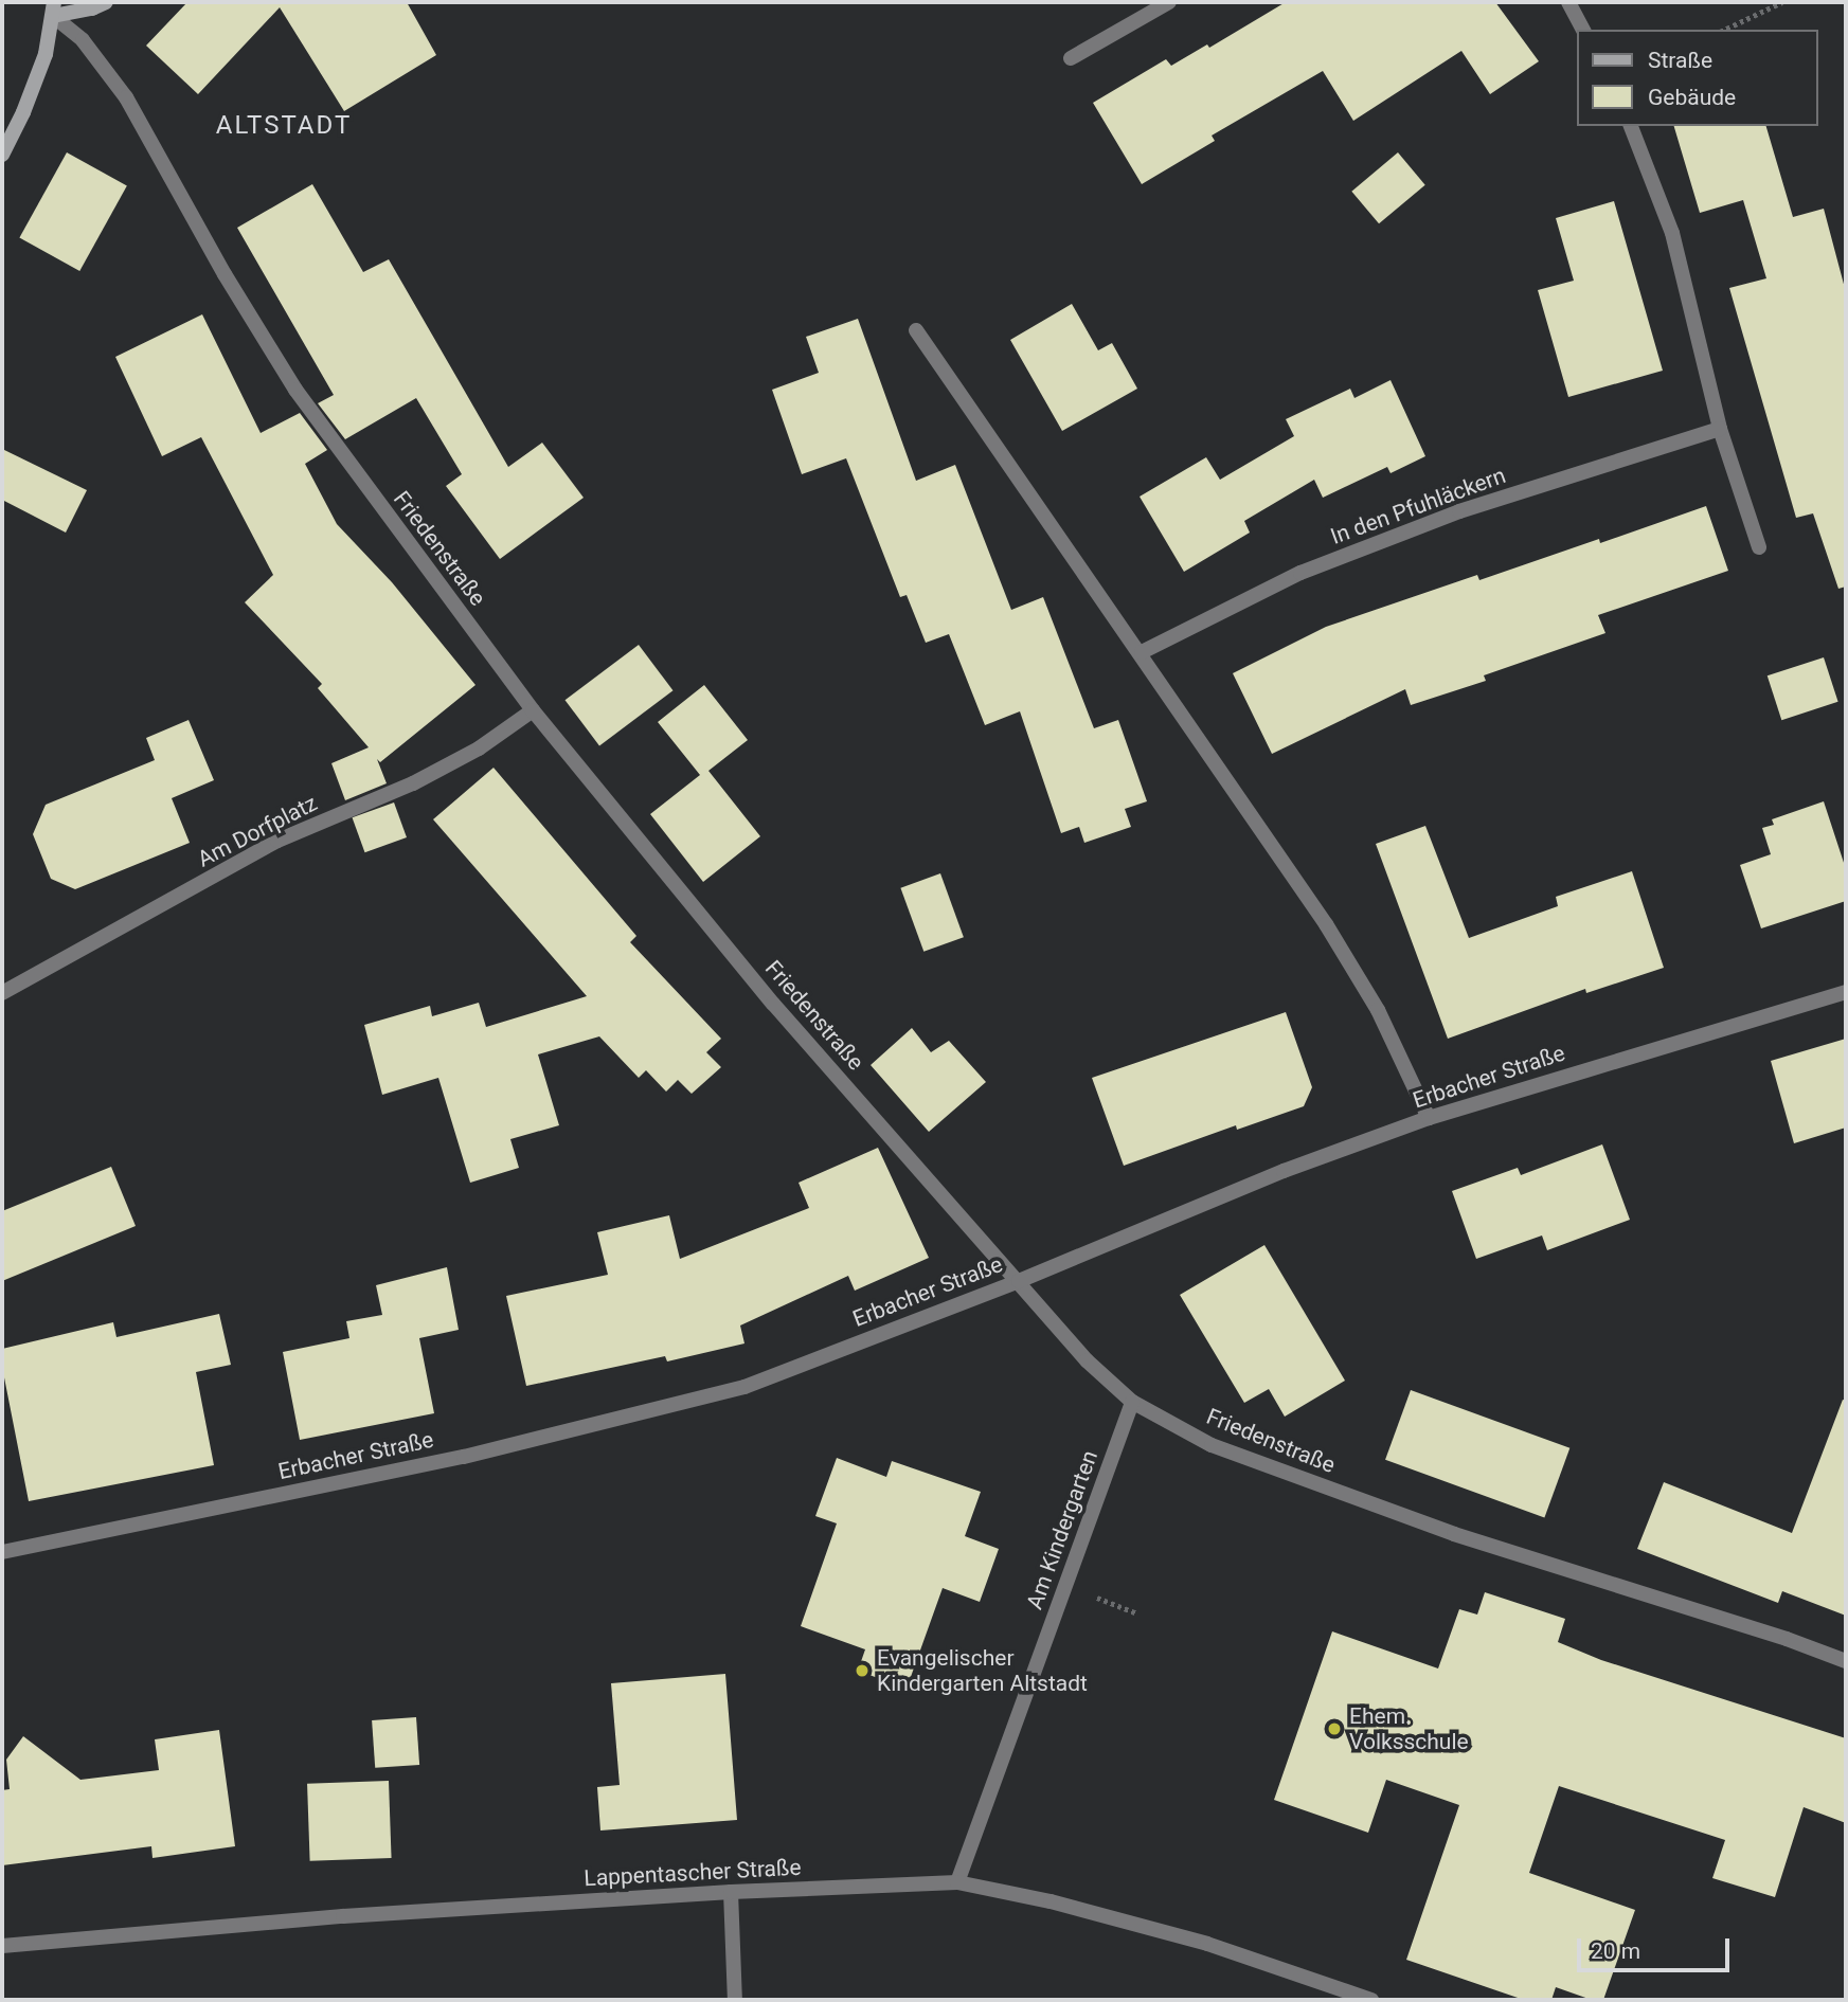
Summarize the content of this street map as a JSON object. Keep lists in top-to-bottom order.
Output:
{
  "streets": {
    "street": [
      "In den Pfuhläckern",
      "Friedenstraße",
      "Am Dorfplatz",
      "Erbacher Straße",
      "Am Kindergarten",
      "Lappentascher Straße"
    ]
  },
  "crossings": [
    ["Friedenstraße", "Am Dorfplatz"],
    ["Friedenstraße", "Erbacher Straße"],
    ["Friedenstraße", "Am Kindergarten"],
    ["Am Kindergarten", "Lappentascher Straße"]
  ],
  "districts": ["ALTSTADT"],
  "places": ["Evangelischer Kindergarten Altstadt", "Ehem. Volksschule"],
  "legend": ["Straße", "Gebäude"],
  "scale_bar": "20 m"
}
